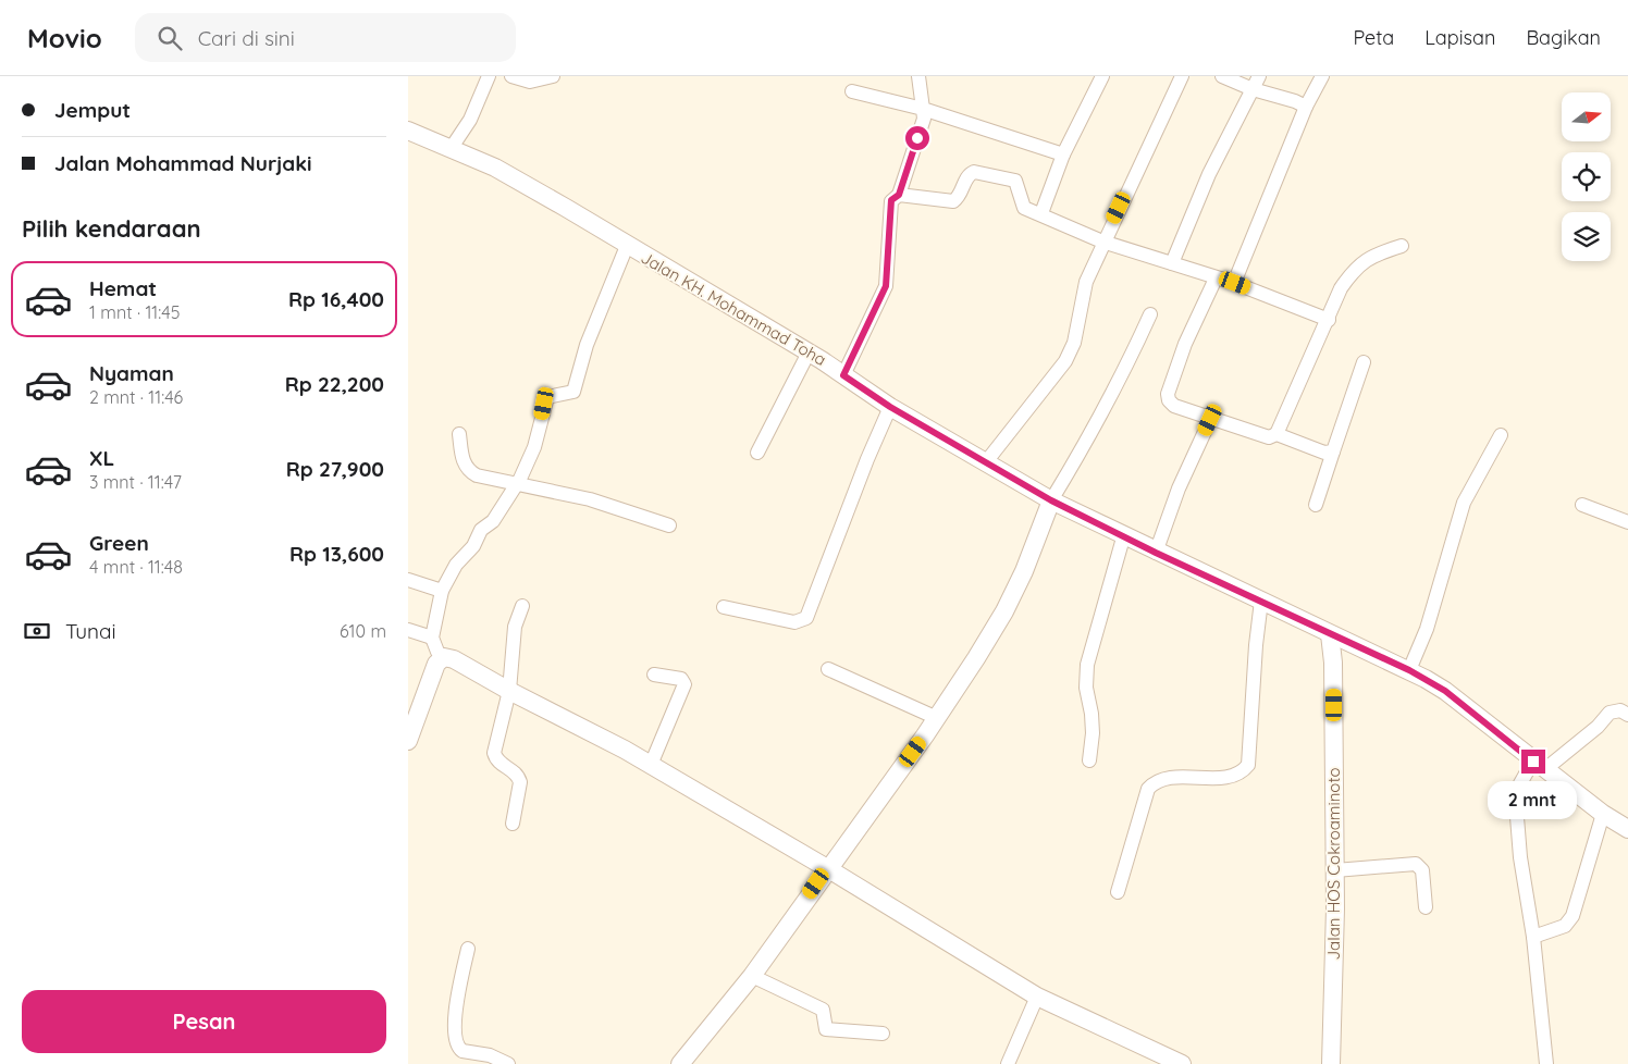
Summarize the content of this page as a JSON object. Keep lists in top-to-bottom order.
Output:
{
  "streets": {
    "street": ["Jalan KH. Mohammad Toha", "Jalan HOS Cokroaminoto"]
  },
  "crossings": [
    ["Jalan KH. Mohammad Toha", "Jalan HOS Cokroaminoto"]
  ],
  "north": "right",
  "page": {
    "header": "Movio",
    "search": "Cari di sini",
    "nav": ["Peta", "Lapisan", "Bagikan"],
    "banner": ["Jemput", "Jalan Mohammad Nurjaki"],
    "heading": "Pilih kendaraan",
    "list": [
      {
        "name": "Hemat",
        "note": "1 mnt · 11:45",
        "value": "Rp 16,400"
      },
      {
        "name": "Nyaman",
        "note": "2 mnt · 11:46",
        "value": "Rp 22,200"
      },
      {
        "name": "XL",
        "note": "3 mnt · 11:47",
        "value": "Rp 27,900"
      },
      {
        "name": "Green",
        "note": "4 mnt · 11:48",
        "value": "Rp 13,600"
      }
    ],
    "pay": ["Tunai", "610 m"],
    "bubble": "2 mnt",
    "buttons": "Pesan"
  }
}
